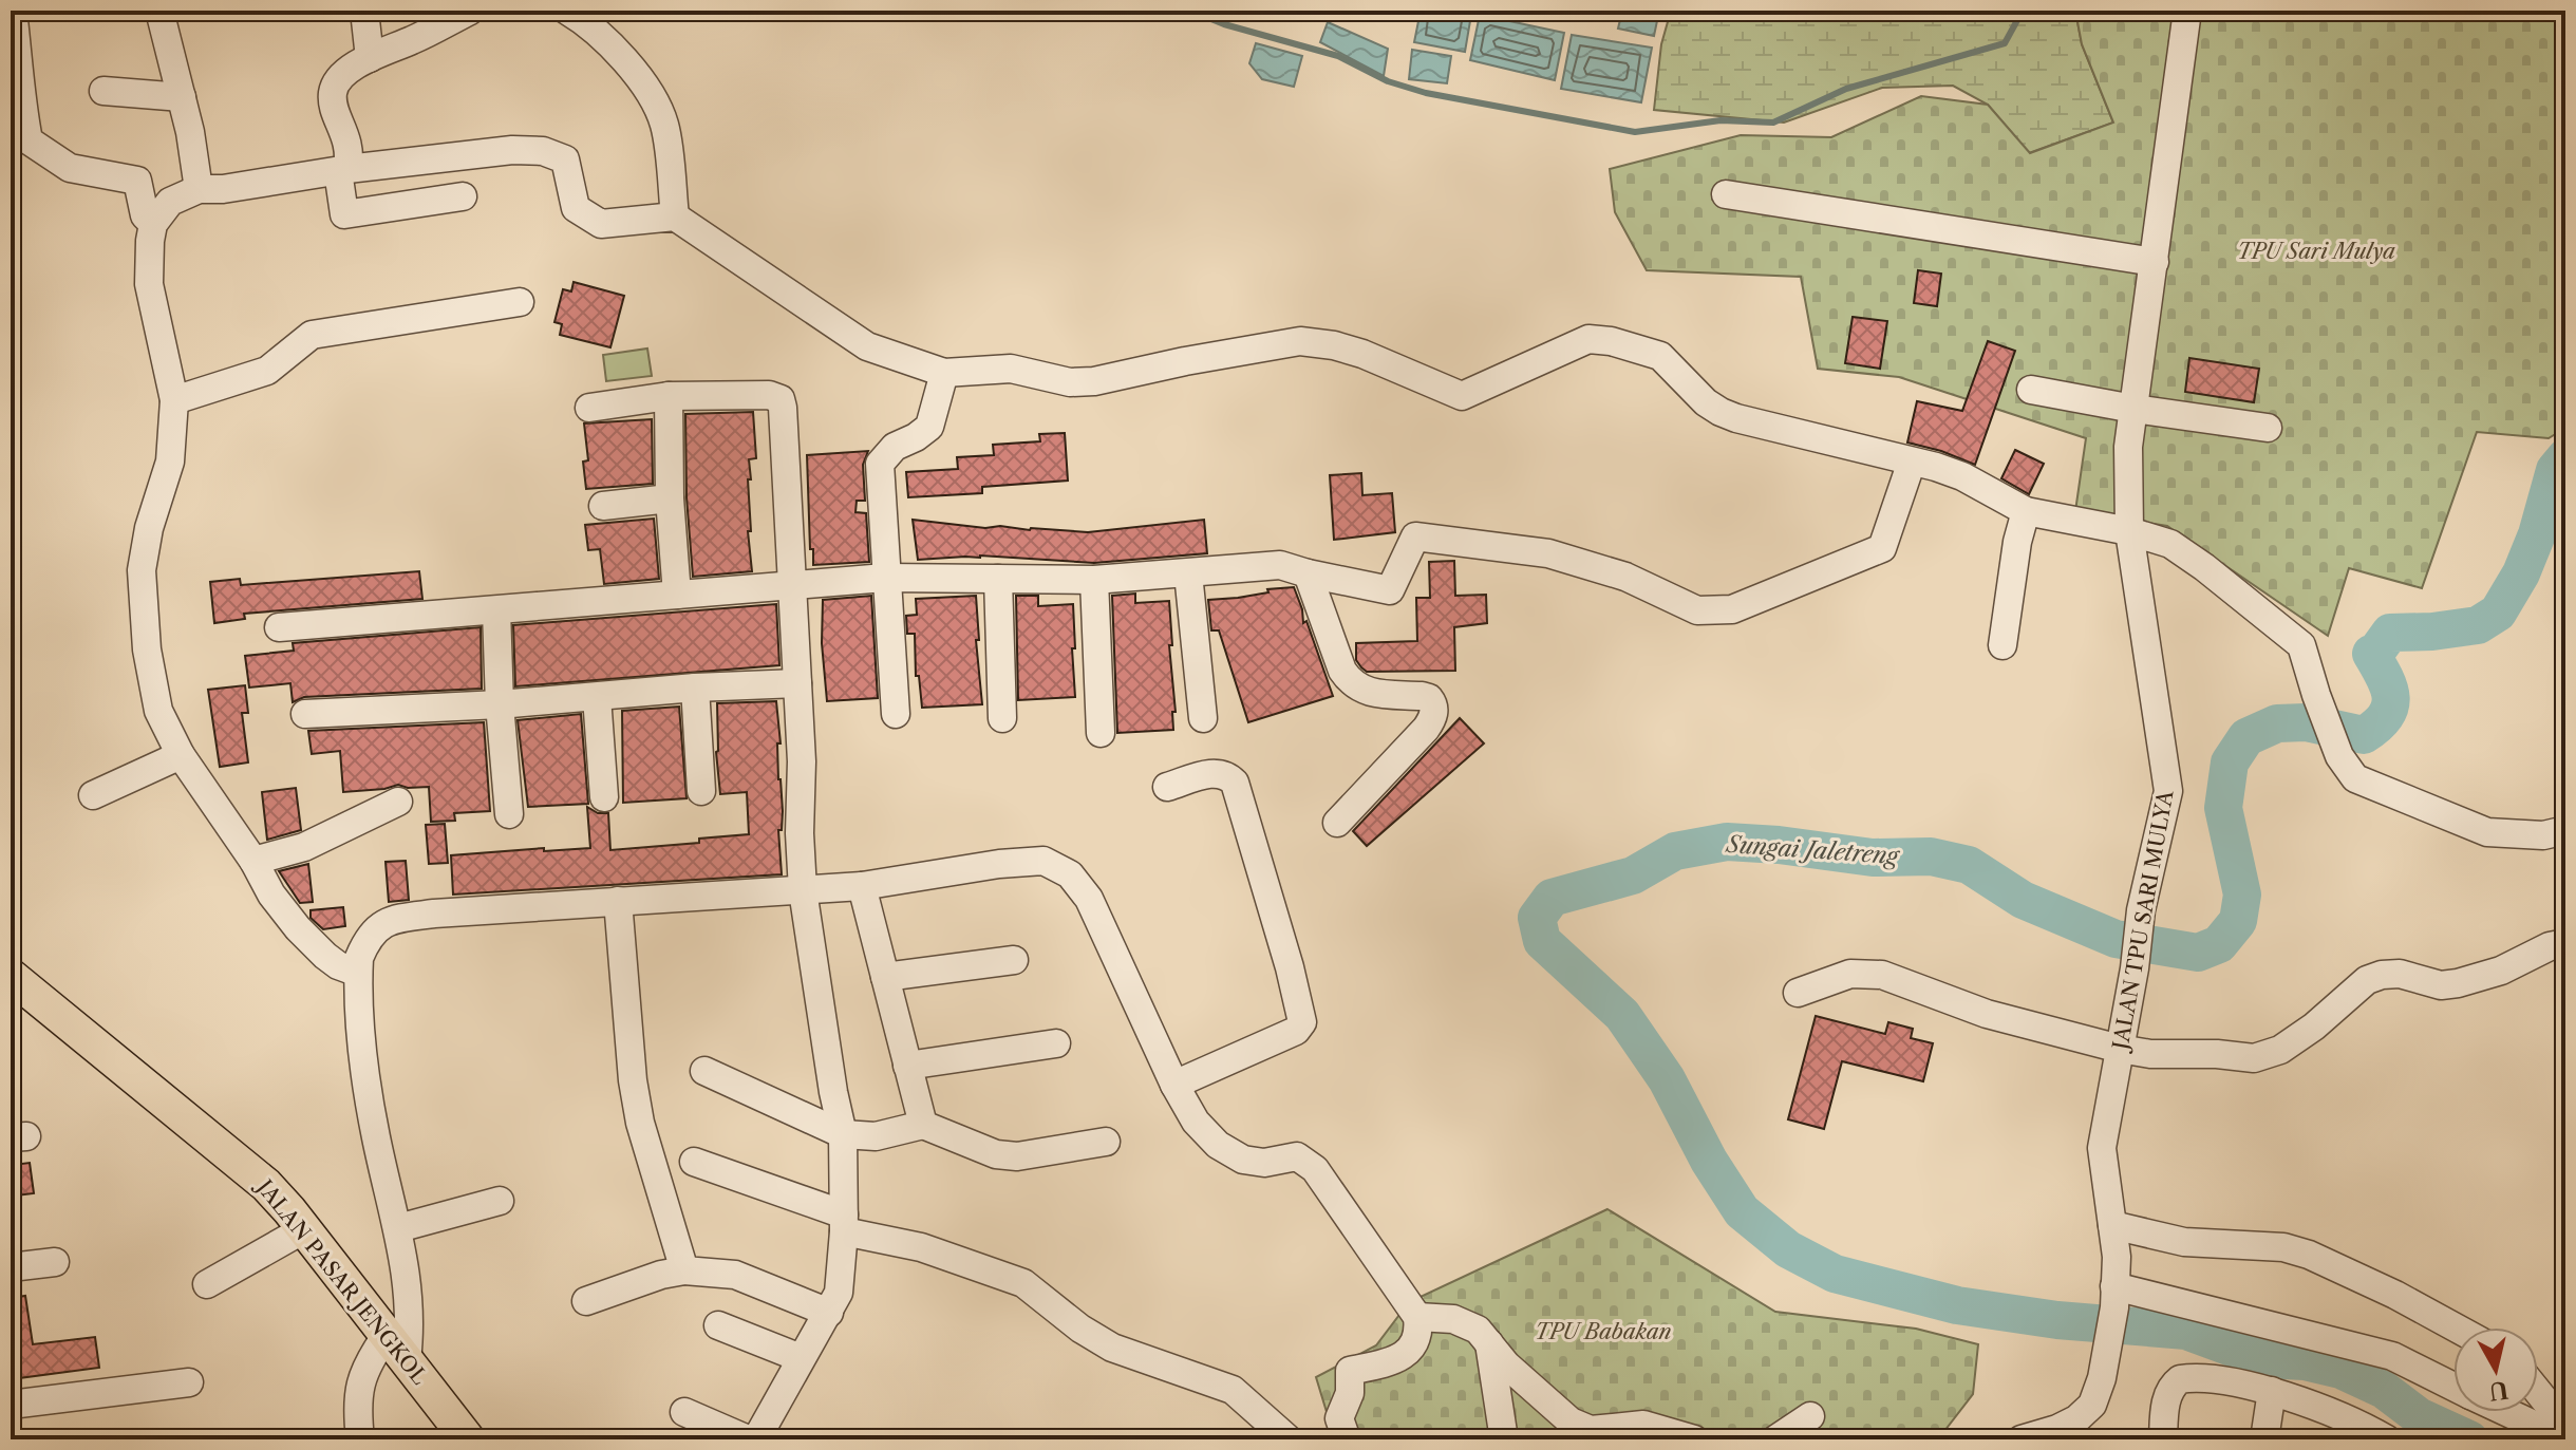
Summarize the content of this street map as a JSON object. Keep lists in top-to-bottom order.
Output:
{
  "streets": {
    "main road": ["JALAN PASAR JENGKOL"],
    "street": ["JALAN TPU SARI MULYA"]
  },
  "water": ["Sungai Jaletreng"],
  "parks": ["TPU Sari Mulya", "TPU Babakan"],
  "north": "bottom"
}
